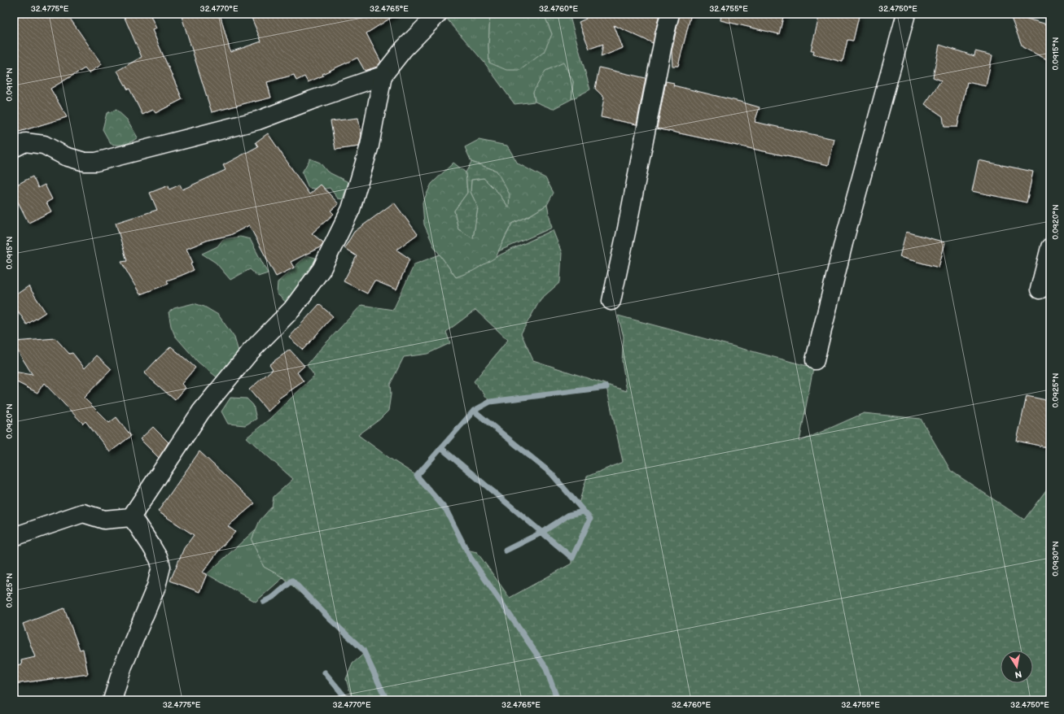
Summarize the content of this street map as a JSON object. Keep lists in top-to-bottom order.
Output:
{
  "north": "bottom",
  "coordinates": [
    "32.4775°E",
    "32.4770°E",
    "32.4765°E",
    "32.4760°E",
    "32.4755°E",
    "32.4750°E",
    "0.0915°N",
    "0.0910°N",
    "0.0920°N",
    "0.0925°N",
    "0.0930°N"
  ]
}
